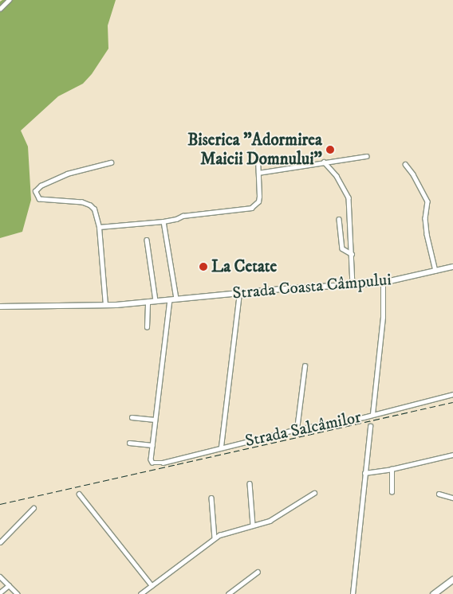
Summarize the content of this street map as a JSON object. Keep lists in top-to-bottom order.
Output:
{
  "streets": {
    "street": ["Strada Coasta Câmpului", "Strada Salcâmilor"]
  },
  "places": ["Biserica \"Adormirea Maicii Domnului\"", "La Cetate"]
}
